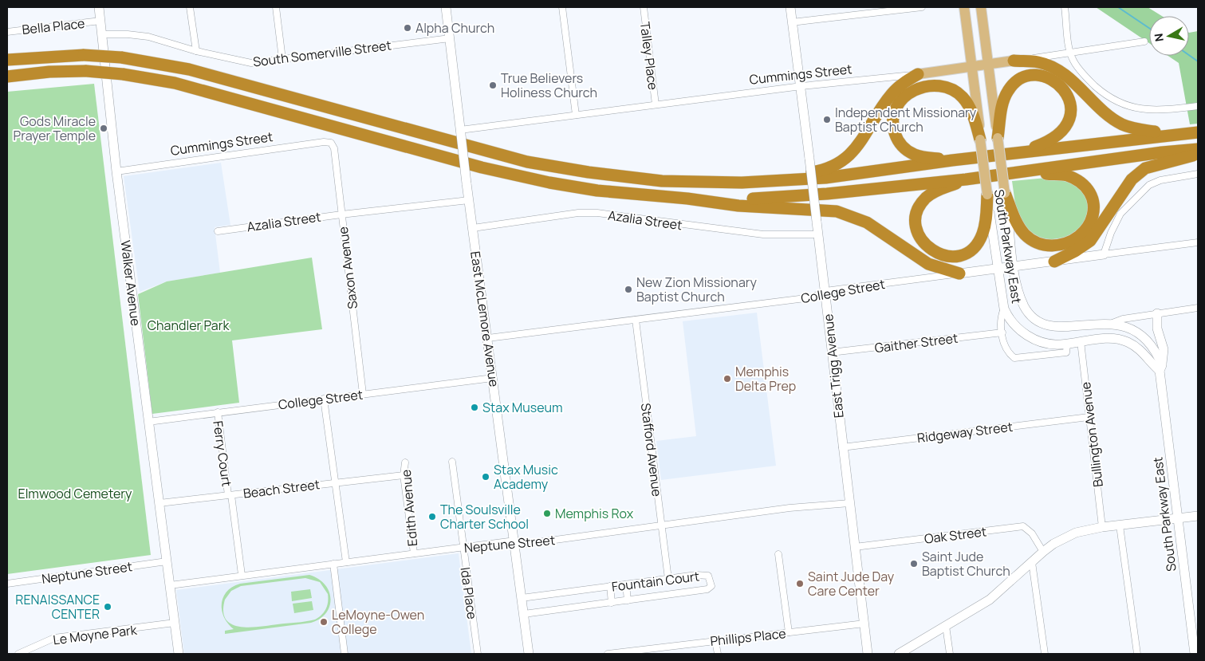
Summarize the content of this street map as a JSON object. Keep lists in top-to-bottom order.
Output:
{
  "streets": {
    "main road": [
      "Cummings Street",
      "South Parkway East",
      "Walker Avenue",
      "College Street",
      "East McLemore Avenue",
      "East Trigg Avenue"
    ],
    "street": [
      "Bella Place",
      "South Somerville Street",
      "Talley Place",
      "Azalia Street",
      "Saxon Avenue",
      "Gaither Street",
      "Ridgeway Street",
      "Bullington Avenue",
      "Stafford Avenue",
      "Ferry Court",
      "Beach Street",
      "Edith Avenue",
      "Oak Street",
      "Neptune Street",
      "Fountain Court",
      "Ida Place",
      "Le Moyne Park",
      "Phillips Place"
    ]
  },
  "crossings": [
    ["Bella Place", "Walker Avenue"],
    ["South Somerville Street", "Walker Avenue"],
    ["South Somerville Street", "East McLemore Avenue"],
    ["Talley Place", "Cummings Street"],
    ["Cummings Street", "South Parkway East"],
    ["Cummings Street", "Saxon Avenue"],
    ["Cummings Street", "Walker Avenue"],
    ["Cummings Street", "East McLemore Avenue"],
    ["Cummings Street", "East Trigg Avenue"],
    ["Azalia Street", "Saxon Avenue"],
    ["Azalia Street", "East McLemore Avenue"],
    ["Azalia Street", "East Trigg Avenue"],
    ["South Parkway East", "College Street"],
    ["South Parkway East", "Bullington Avenue"],
    ["Saxon Avenue", "College Street"],
    ["Walker Avenue", "College Street"],
    ["Walker Avenue", "Beach Street"],
    ["Walker Avenue", "Neptune Street"],
    ["Walker Avenue", "Le Moyne Park"],
    ["College Street", "East McLemore Avenue"],
    ["College Street", "East Trigg Avenue"],
    ["College Street", "Stafford Avenue"],
    ["College Street", "Ferry Court"],
    ["East McLemore Avenue", "Neptune Street"],
    ["East McLemore Avenue", "Fountain Court"],
    ["Gaither Street", "East Trigg Avenue"],
    ["East Trigg Avenue", "Ridgeway Street"],
    ["East Trigg Avenue", "Oak Street"],
    ["East Trigg Avenue", "Neptune Street"],
    ["East Trigg Avenue", "Phillips Place"],
    ["Ridgeway Street", "Bullington Avenue"],
    ["Stafford Avenue", "Neptune Street"],
    ["Stafford Avenue", "Fountain Court"],
    ["Ferry Court", "Beach Street"],
    ["Ferry Court", "Neptune Street"],
    ["Beach Street", "Edith Avenue"],
    ["Edith Avenue", "Neptune Street"],
    ["Neptune Street", "Ida Place"]
  ],
  "parks": ["Chandler Park", "Elmwood Cemetery"],
  "places": [
    "Alpha Church",
    "True Believers Holiness Church",
    "Independent Missionary Baptist Church",
    "Gods Miracle Prayer Temple",
    "New Zion Missionary Baptist Church",
    "Memphis Delta Prep",
    "Stax Museum",
    "Stax Music Academy",
    "Memphis Rox",
    "The Soulsville Charter School",
    "Saint Jude Baptist Church",
    "Saint Jude Day Care Center",
    "RENAISSANCE CENTER",
    "LeMoyne-Owen College"
  ],
  "north": "left"
}
